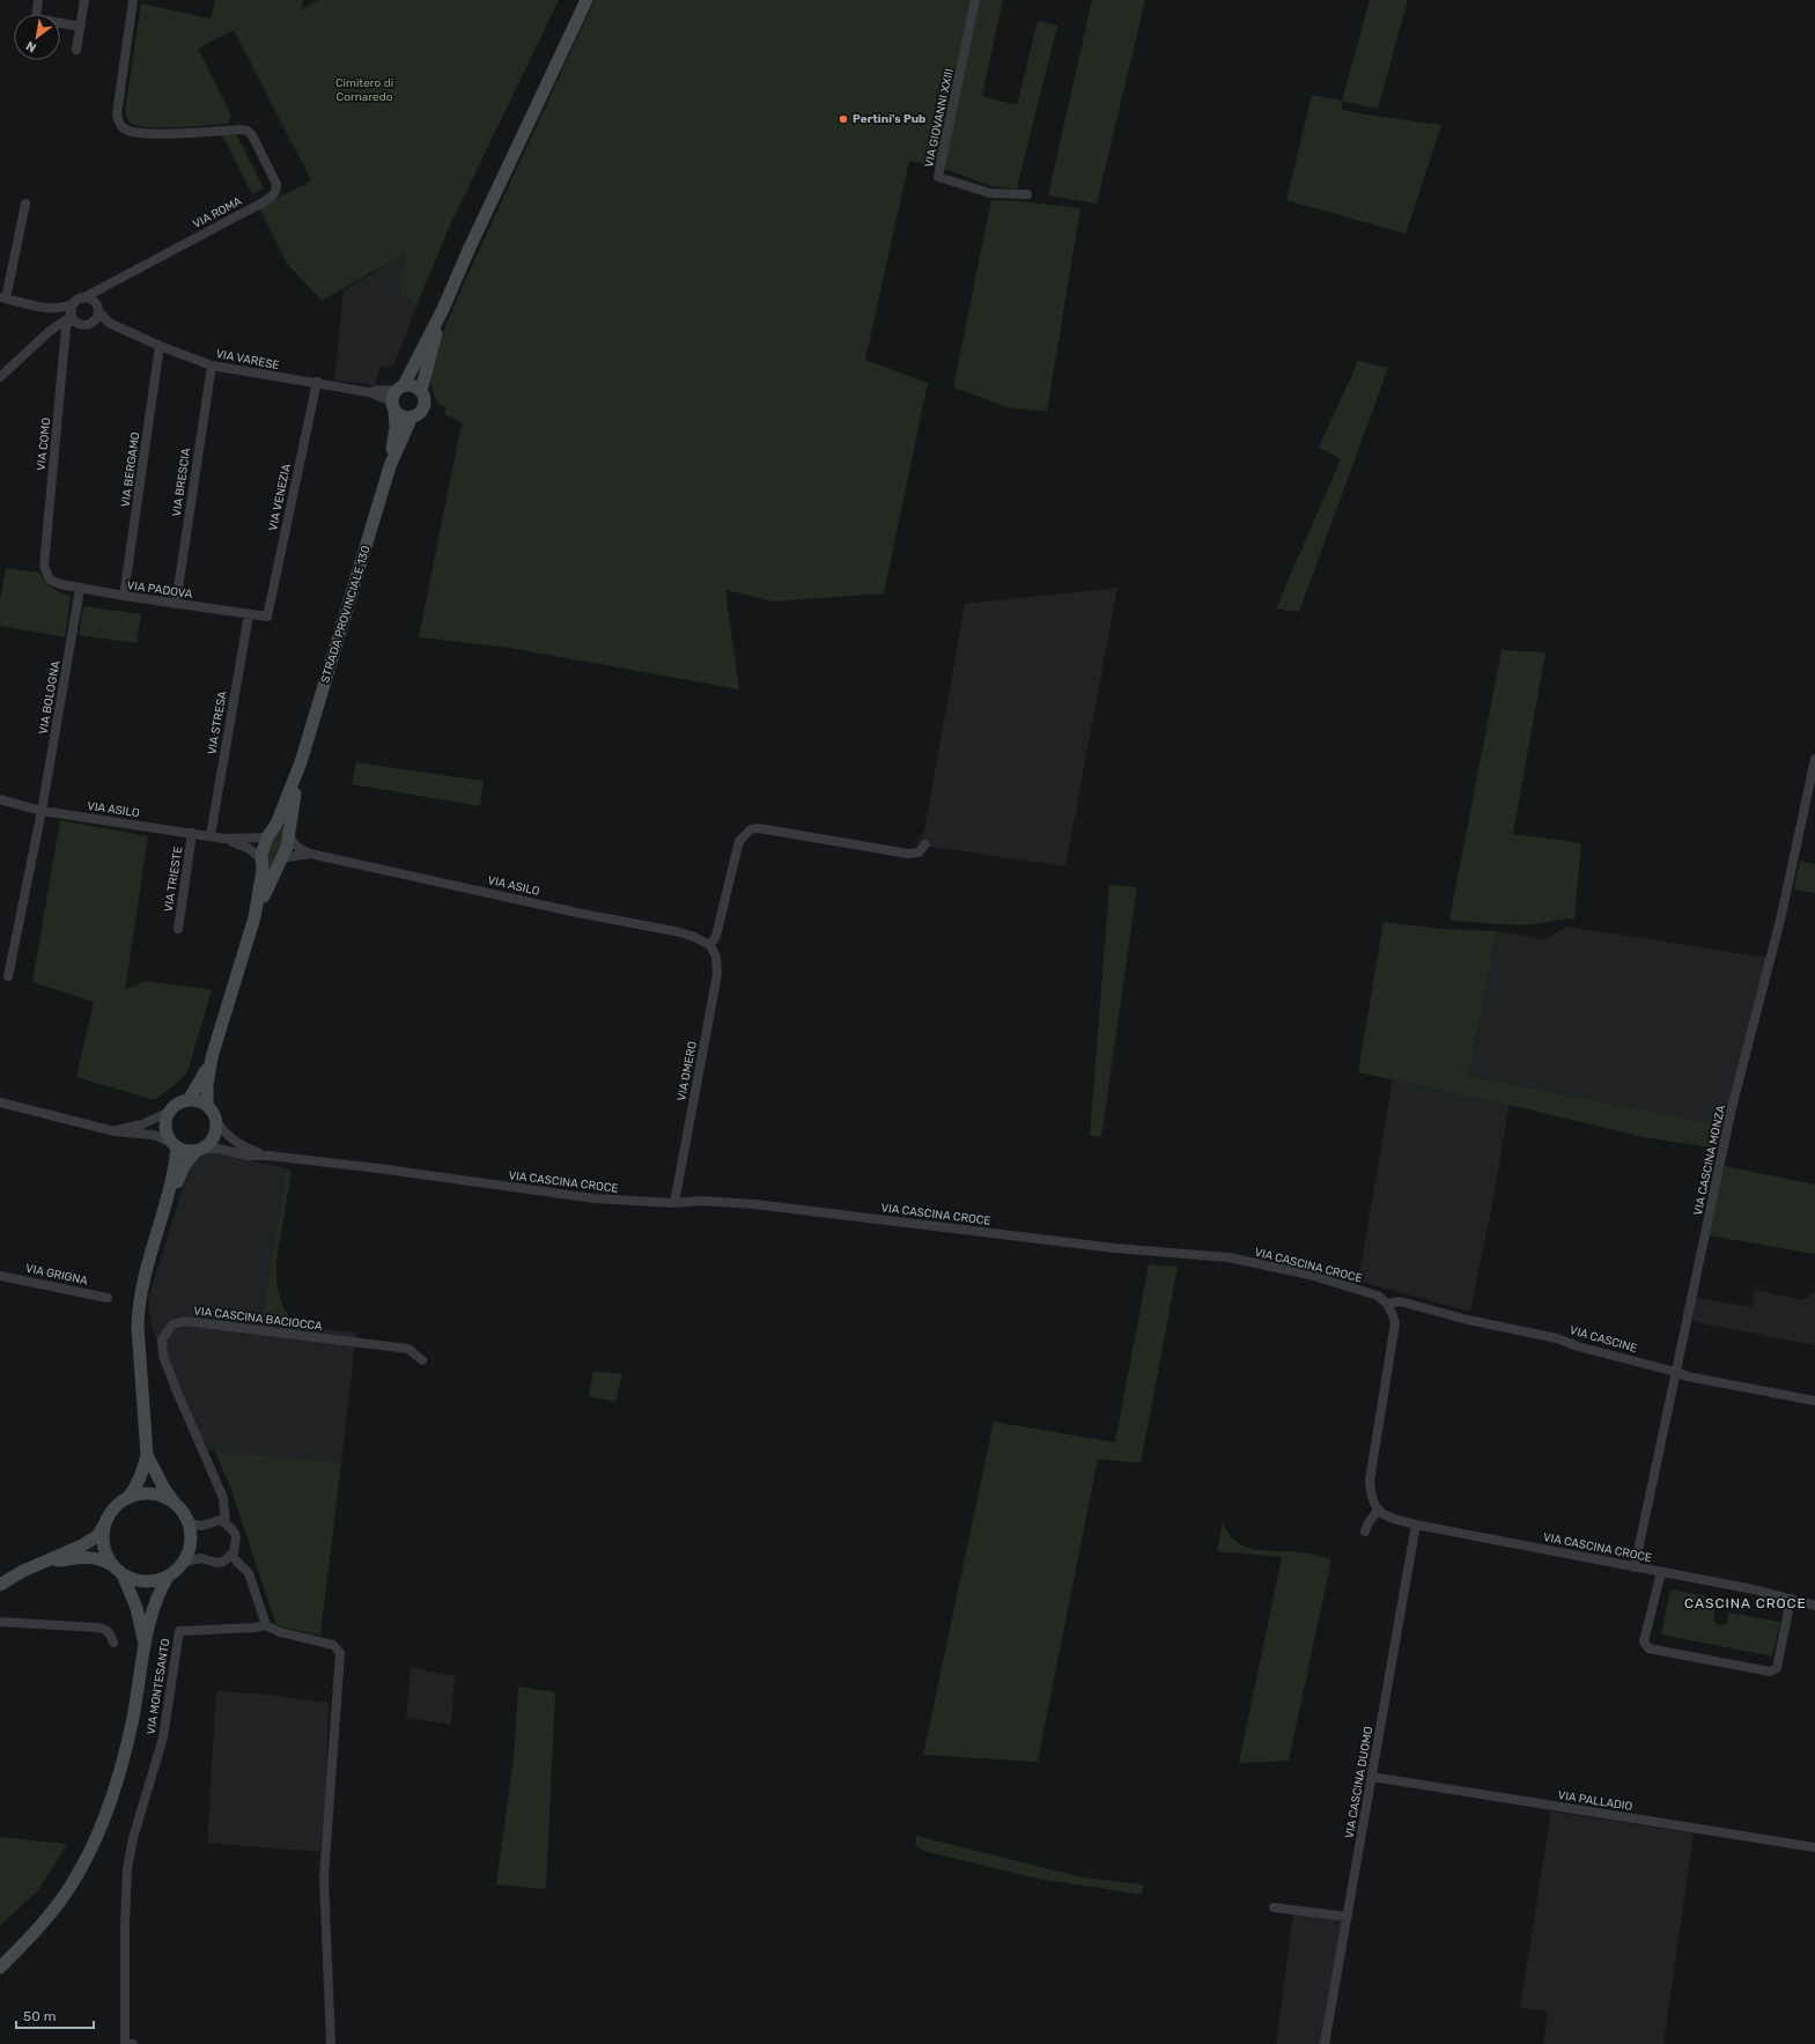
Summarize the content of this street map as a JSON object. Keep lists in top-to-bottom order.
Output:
{
  "streets": {
    "street": [
      "VIA GIOVANNI XXIII",
      "VIA ROMA",
      "VIA VARESE",
      "VIA COMO",
      "VIA BERGAMO",
      "VIA BRESCIA",
      "VIA VENEZIA",
      "VIA PADOVA",
      "STRADA PROVINCIALE 130",
      "VIA BOLOGNA",
      "VIA STRESA",
      "VIA ASILO",
      "VIA TRIESTE",
      "VIA OMERO",
      "VIA CASCINA MONZA",
      "VIA CASCINA CROCE",
      "VIA GRIGNA",
      "VIA CASCINA BACIOCCA",
      "VIA CASCINE",
      "VIA MONTESANTO",
      "VIA CASCINA DUOMO",
      "VIA PALLADIO"
    ]
  },
  "crossings": [
    ["VIA ROMA", "VIA VARESE"],
    ["VIA ROMA", "VIA COMO"],
    ["VIA VARESE", "VIA COMO"],
    ["VIA VARESE", "VIA BERGAMO"],
    ["VIA VARESE", "VIA BRESCIA"],
    ["VIA VARESE", "VIA VENEZIA"],
    ["VIA VARESE", "STRADA PROVINCIALE 130"],
    ["VIA COMO", "VIA PADOVA"],
    ["VIA BERGAMO", "VIA PADOVA"],
    ["VIA BRESCIA", "VIA PADOVA"],
    ["VIA VENEZIA", "VIA PADOVA"],
    ["VIA PADOVA", "VIA BOLOGNA"],
    ["VIA PADOVA", "VIA STRESA"],
    ["STRADA PROVINCIALE 130", "VIA ASILO"],
    ["STRADA PROVINCIALE 130", "VIA CASCINA CROCE"],
    ["VIA BOLOGNA", "VIA ASILO"],
    ["VIA STRESA", "VIA ASILO"],
    ["VIA ASILO", "VIA TRIESTE"],
    ["VIA ASILO", "VIA OMERO"],
    ["VIA OMERO", "VIA CASCINA CROCE"],
    ["VIA CASCINA MONZA", "VIA CASCINA CROCE"],
    ["VIA CASCINA MONZA", "VIA CASCINE"],
    ["VIA CASCINA CROCE", "VIA CASCINE"],
    ["VIA CASCINA CROCE", "VIA CASCINA DUOMO"],
    ["VIA CASCINA DUOMO", "VIA PALLADIO"]
  ],
  "districts": ["CASCINA CROCE"],
  "parks": ["Cimitero di Cornaredo"],
  "places": ["Pertini's Pub"],
  "scale_bar": "50 m",
  "north": "bottom left"
}
